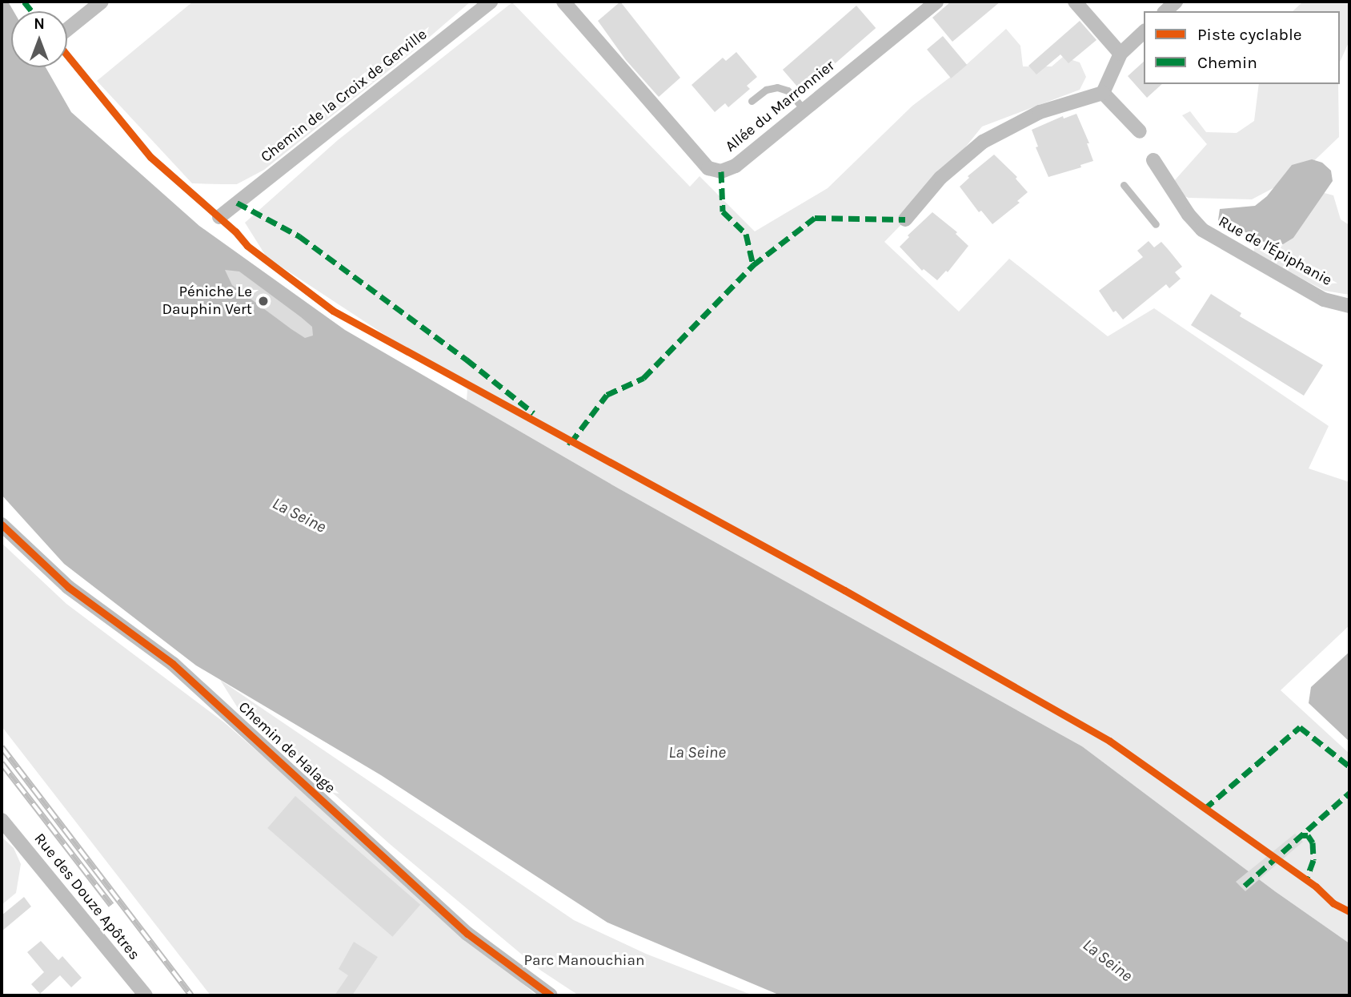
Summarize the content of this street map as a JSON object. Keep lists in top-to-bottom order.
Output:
{
  "streets": {
    "street": [
      "Chemin de la Croix de Gerville",
      "Allée du Marronnier",
      "Rue de l'Épiphanie",
      "Chemin de Halage",
      "Rue des Douze Apôtres"
    ]
  },
  "water": ["La Seine"],
  "parks": ["Parc Manouchian"],
  "places": ["Péniche Le Dauphin Vert"],
  "legend": ["Piste cyclable", "Chemin"],
  "north": "top"
}
